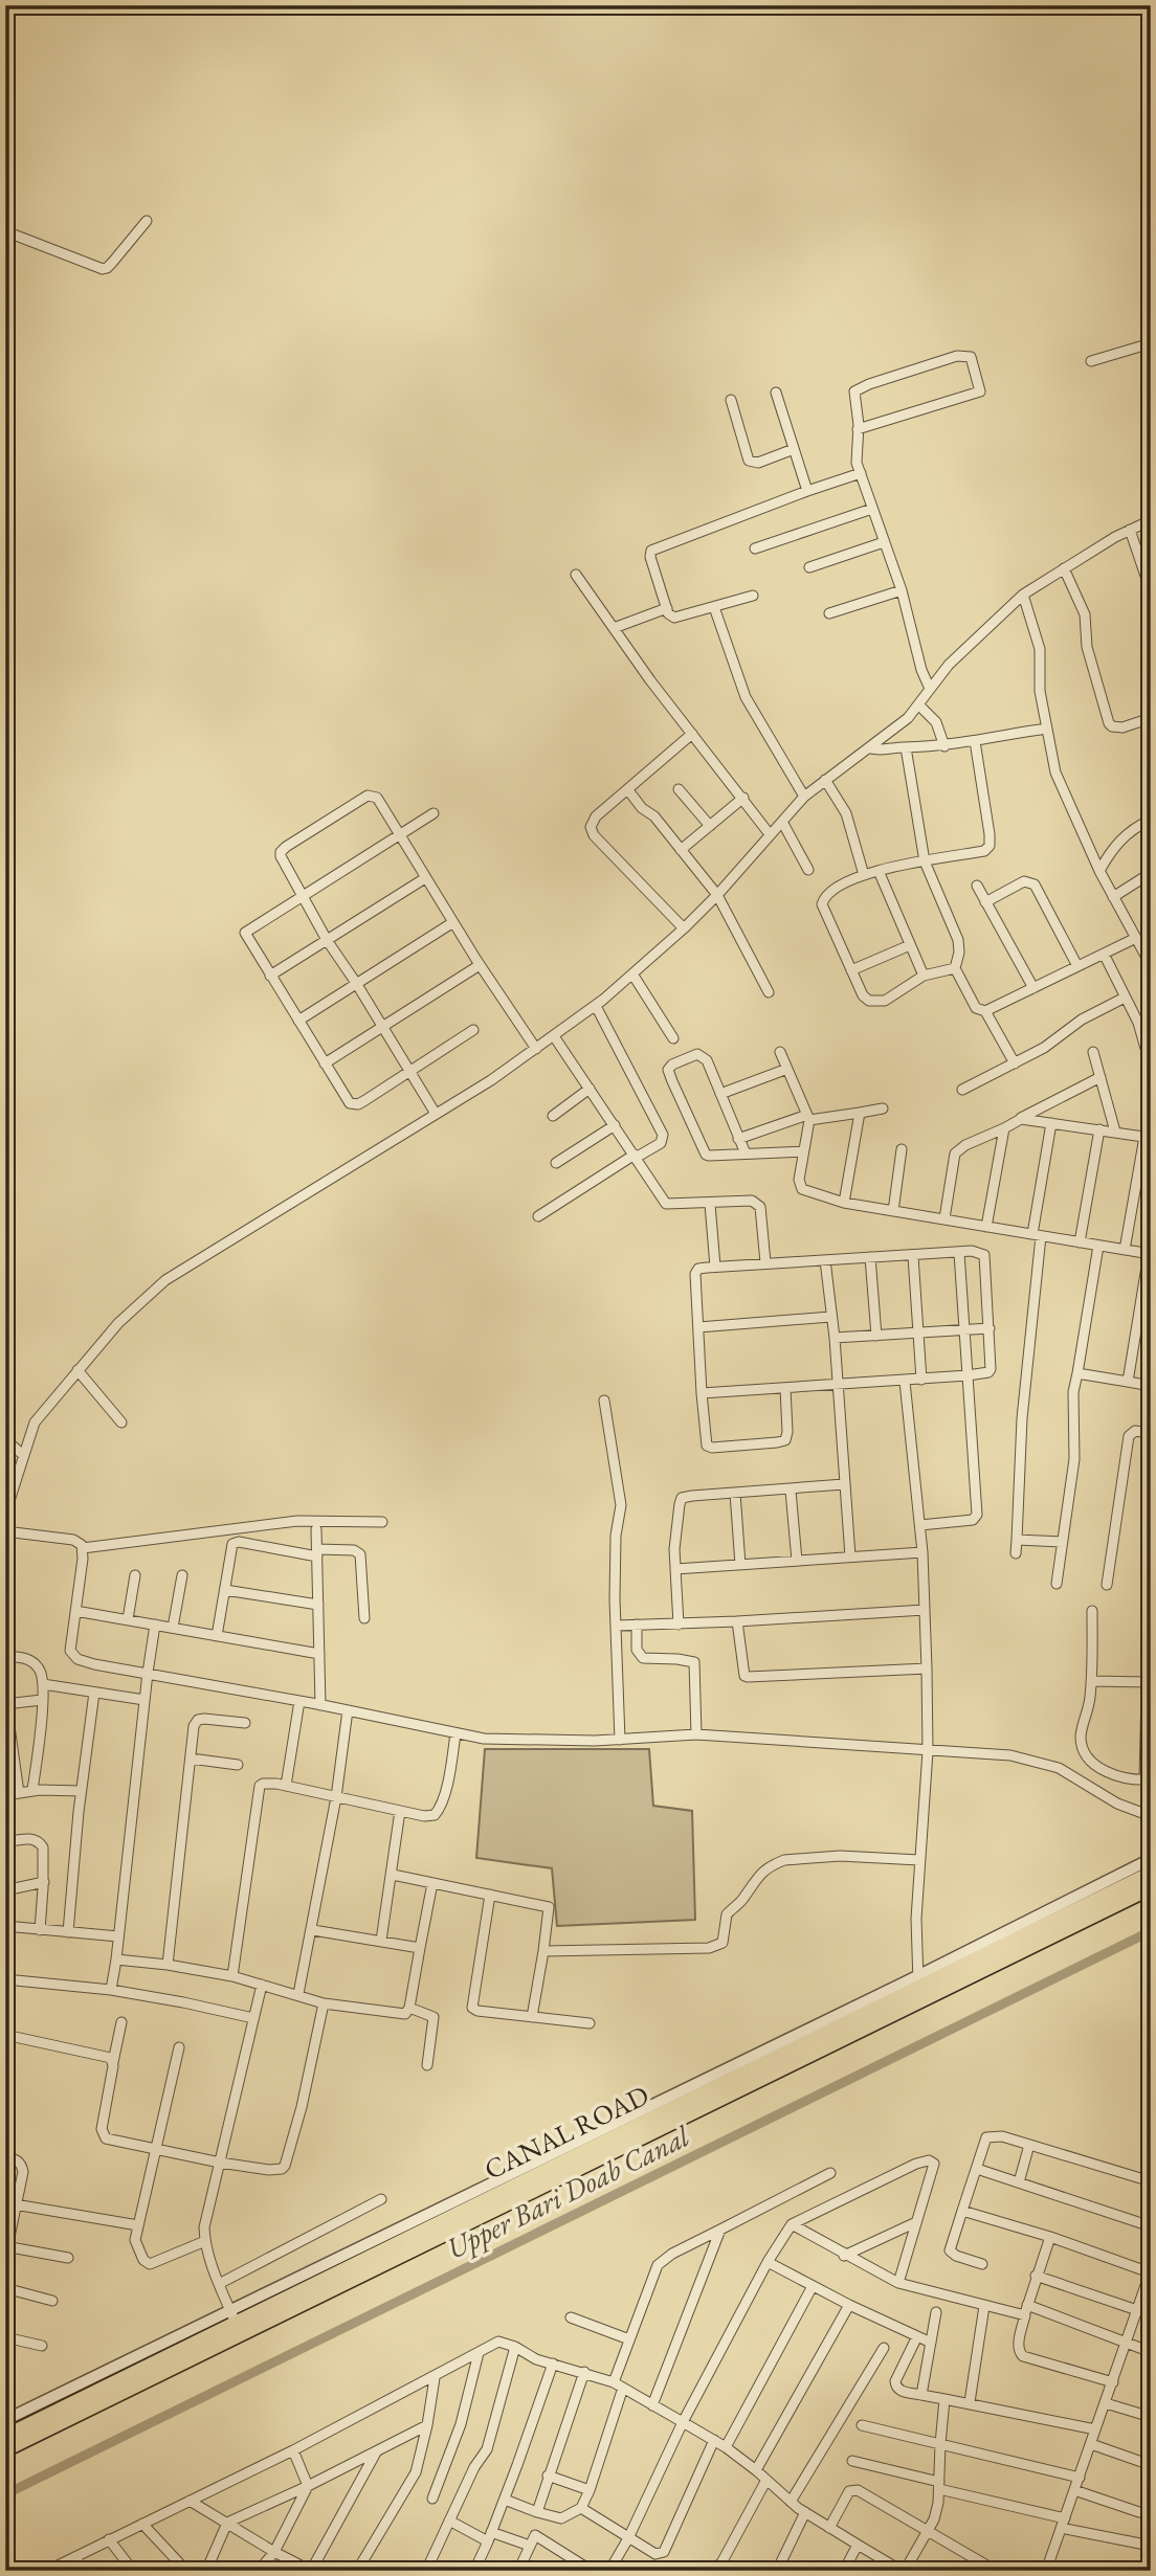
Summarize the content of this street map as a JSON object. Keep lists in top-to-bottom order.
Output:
{
  "streets": {
    "main road": ["CANAL ROAD"]
  },
  "water": ["Upper Bari Doab Canal"]
}
